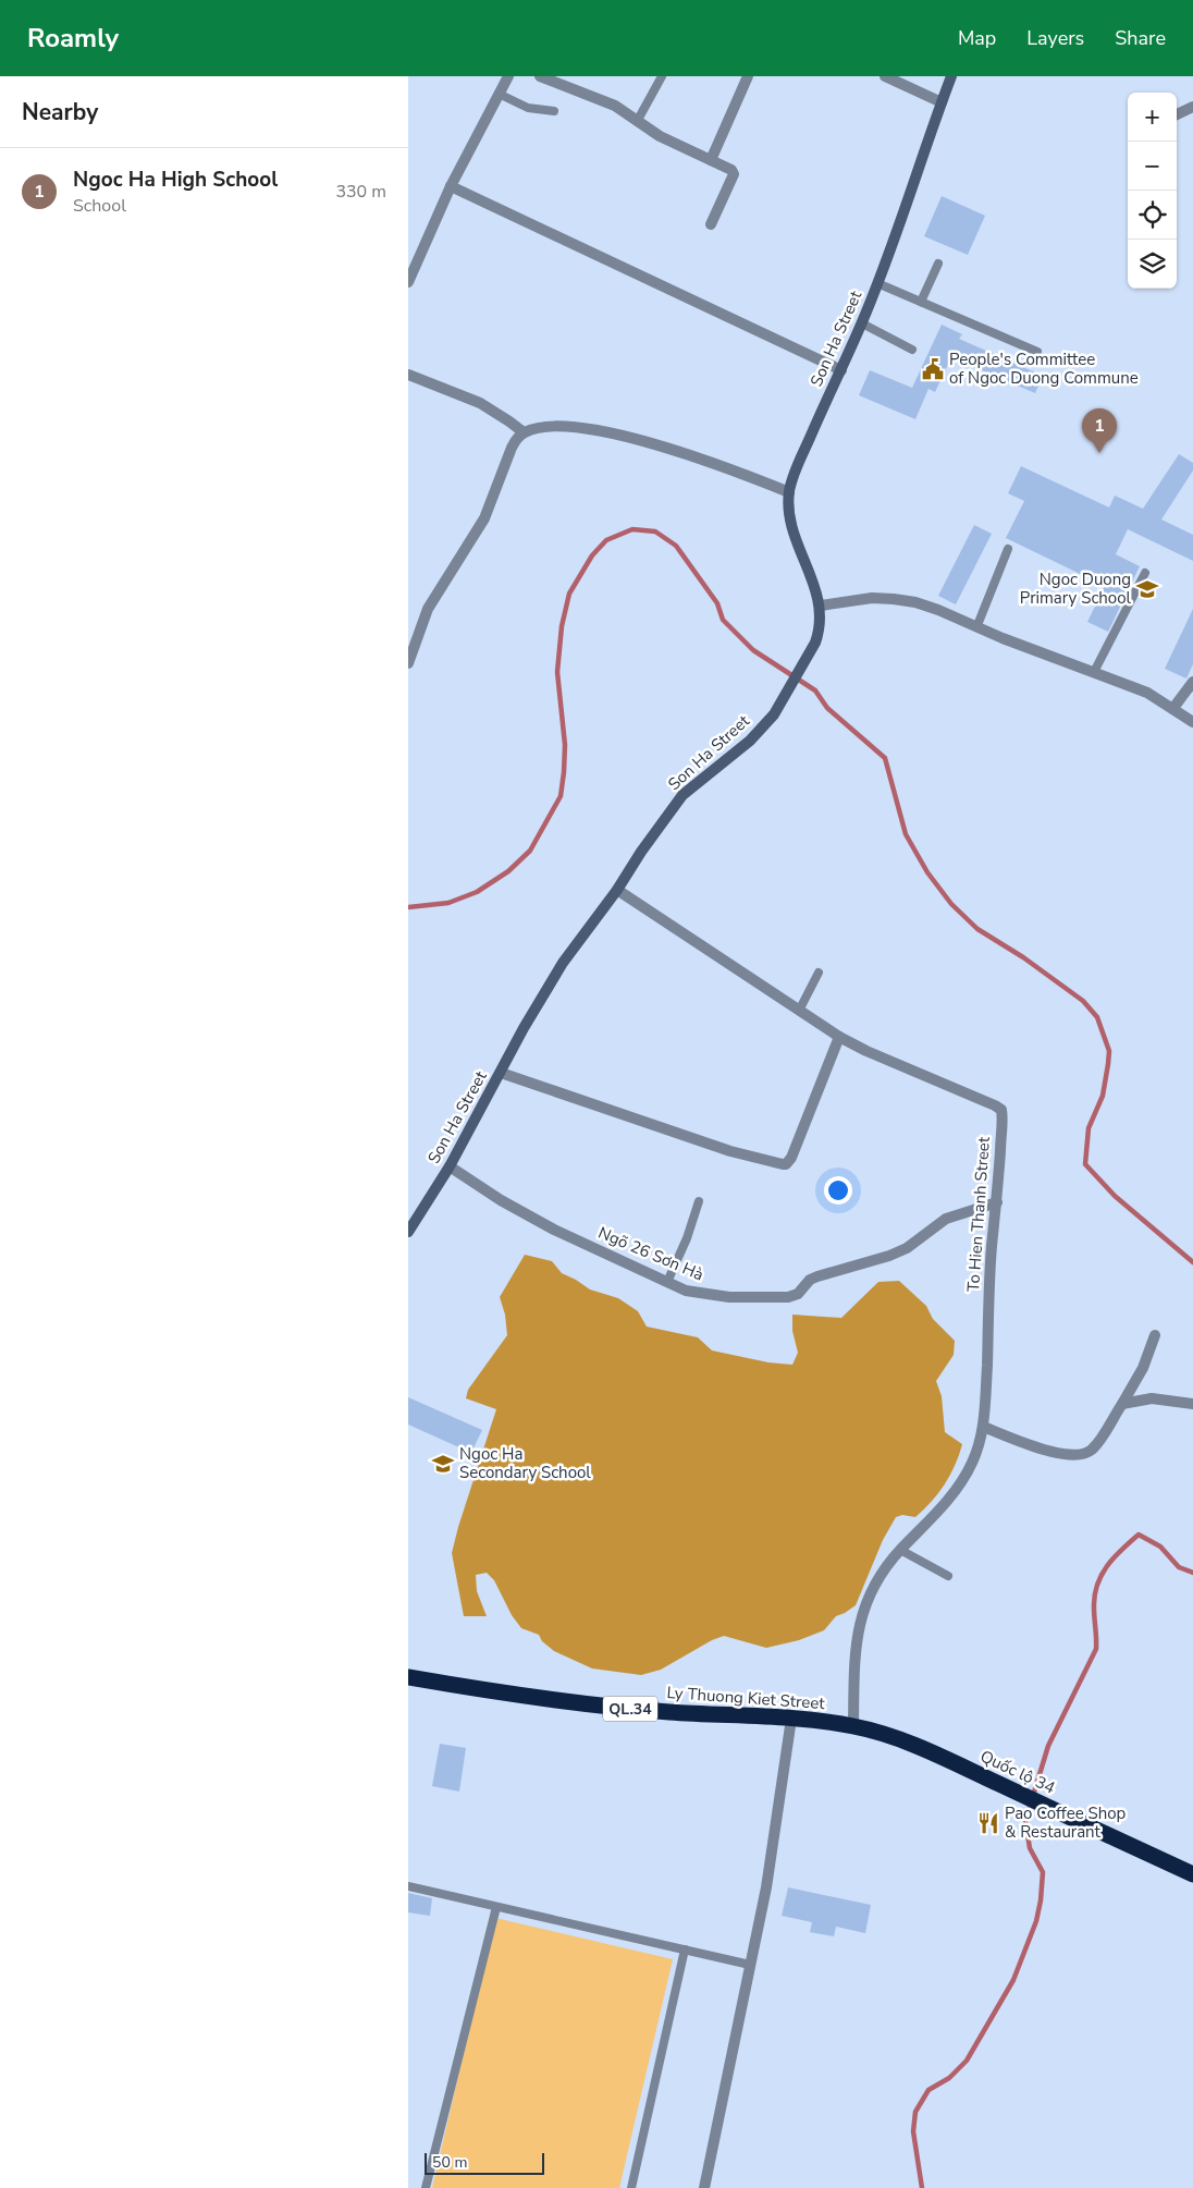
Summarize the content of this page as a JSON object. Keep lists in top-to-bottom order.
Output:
{
  "streets": {
    "highway": ["Ly Thuong Kiet Street", "QL.34", "Quốc lộ 34"],
    "street": ["Son Ha Street", "To Hien Thanh Street", "Ngõ 26 Sơn Hà"]
  },
  "crossings": [
    ["Son Ha Street", "To Hien Thanh Street"],
    ["Son Ha Street", "Ngõ 26 Sơn Hà"],
    ["To Hien Thanh Street", "Ngõ 26 Sơn Hà"],
    ["To Hien Thanh Street", "Ly Thuong Kiet Street"],
    ["To Hien Thanh Street", "Quốc lộ 34"],
    ["Ly Thuong Kiet Street", "Quốc lộ 34"]
  ],
  "places": {
    "public building": ["People's Committee of Ngoc Duong Commune"],
    "school or university": ["Ngoc Duong Primary School", "Ngoc Ha Secondary School"],
    "restaurant": ["Pao Coffee Shop & Restaurant"]
  },
  "scale_bar": "50 m",
  "page": {
    "header": "Roamly",
    "nav": ["Map", "Layers", "Share"],
    "heading": "Nearby",
    "map_buttons": ["+", "−"],
    "list": [
      {
        "mark": "1",
        "name": "Ngoc Ha High School",
        "note": "School",
        "value": "330 m"
      }
    ],
    "pins": "1",
    "scale": "50 m"
  }
}
